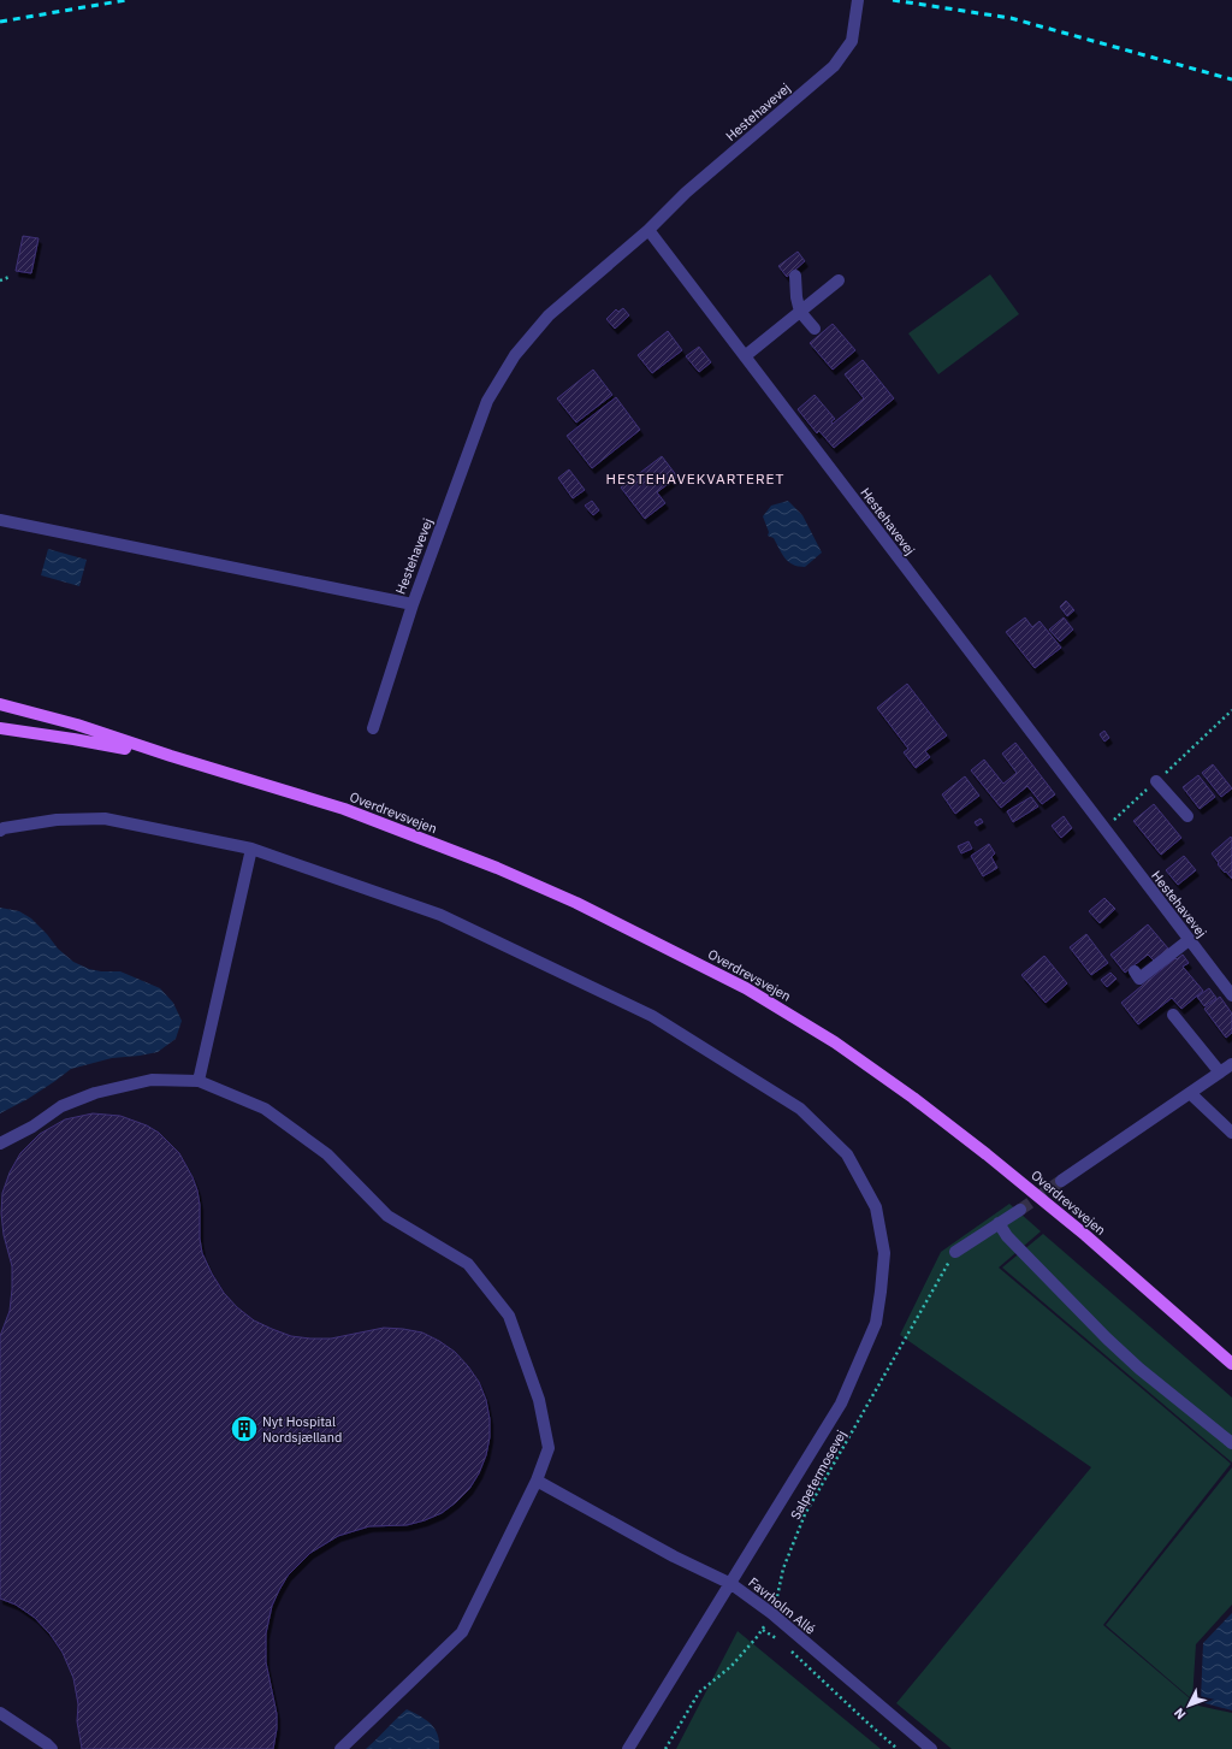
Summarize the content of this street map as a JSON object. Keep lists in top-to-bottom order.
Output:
{
  "streets": {
    "main road": ["Overdrevsvejen"],
    "street": ["Hestehavevej", "Favrholm Allé"],
    "path": ["Salpetermosevej"]
  },
  "crossings": [
    ["Salpetermosevej", "Favrholm Allé"]
  ],
  "districts": ["HESTEHAVEKVARTERET"],
  "places": {
    "building": ["Nyt Hospital Nordsjælland"]
  },
  "north": "bottom left"
}
